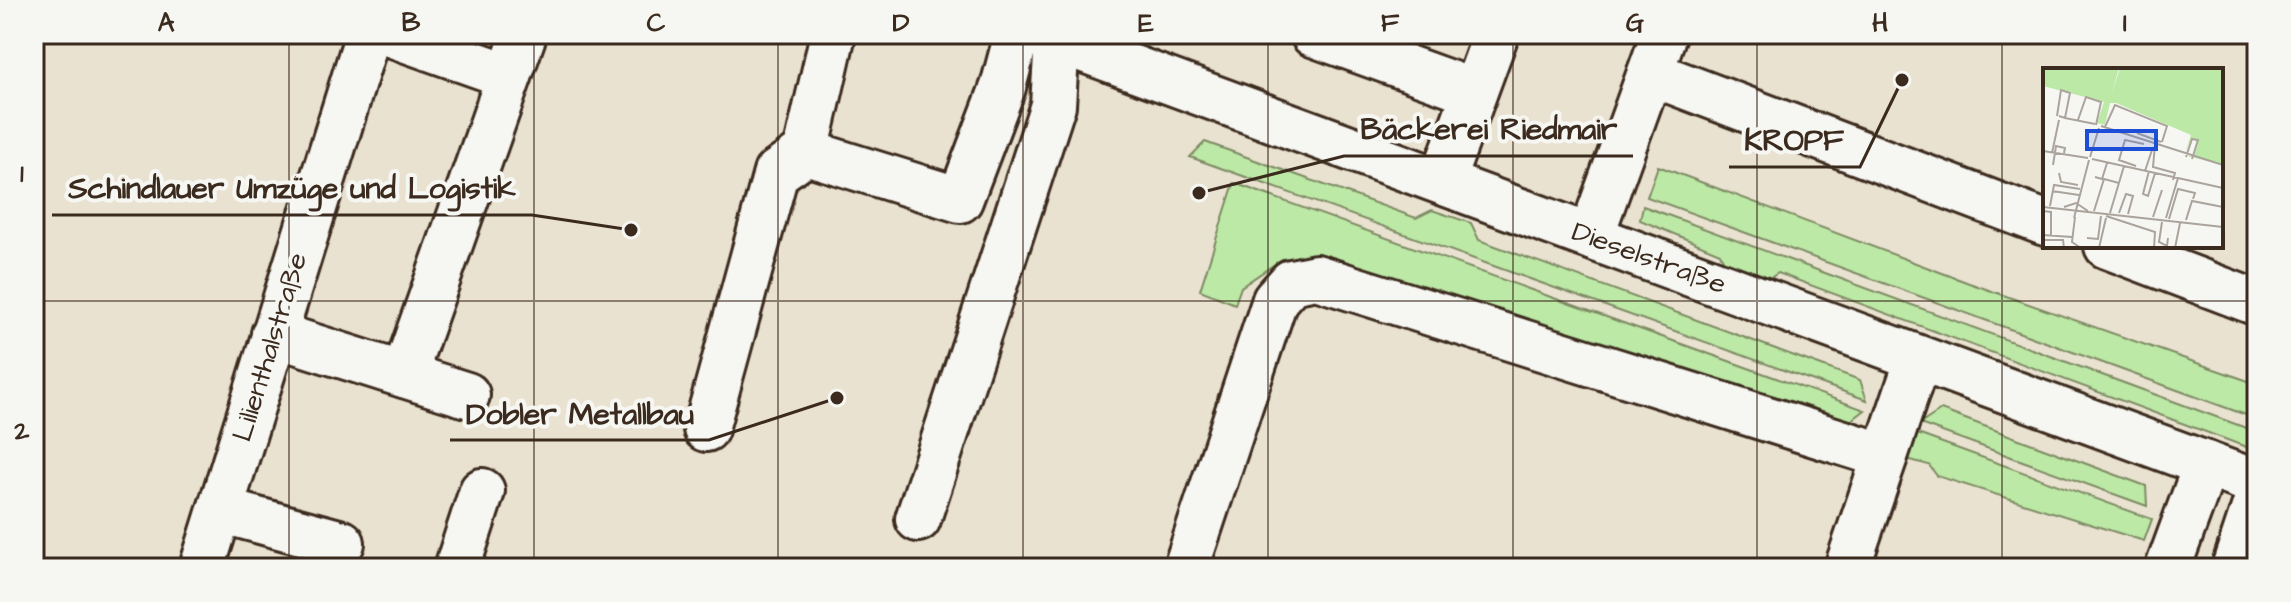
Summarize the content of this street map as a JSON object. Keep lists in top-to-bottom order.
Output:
{
  "streets": {
    "street": ["Dieselstraße", "Lilienthalstraße"]
  },
  "places": [
    "KROPF",
    "Bäckerei Riedmair",
    "Schindlauer Umzüge und Logistik",
    "Dobler Metallbau"
  ],
  "grid": {
    "columns": [
      "A",
      "B",
      "C",
      "D",
      "E",
      "F",
      "G",
      "H",
      "I"
    ],
    "rows": ["1", "2"]
  }
}
